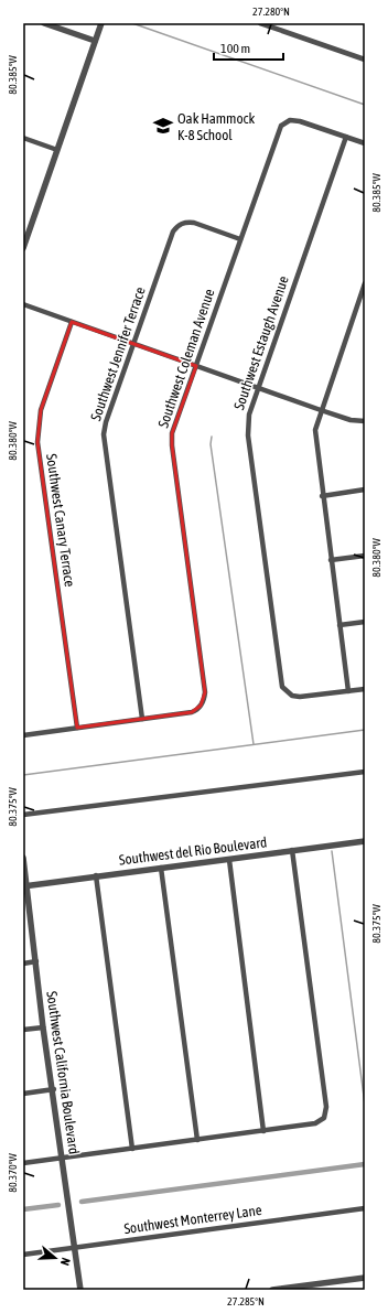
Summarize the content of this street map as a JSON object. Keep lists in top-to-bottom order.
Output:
{
  "streets": {
    "street": [
      "Southwest Estaugh Avenue",
      "Southwest Jennifer Terrace",
      "Southwest Coleman Avenue",
      "Southwest Canary Terrace",
      "Southwest del Rio Boulevard",
      "Southwest California Boulevard",
      "Southwest Monterrey Lane"
    ]
  },
  "crossings": [
    ["Southwest Estaugh Avenue", "Southwest Coleman Avenue"],
    ["Southwest Jennifer Terrace", "Southwest Coleman Avenue"],
    ["Southwest del Rio Boulevard", "Southwest California Boulevard"],
    ["Southwest California Boulevard", "Southwest Monterrey Lane"]
  ],
  "places": {
    "school or university": ["Oak Hammock K-8 School"]
  },
  "scale_bar": "100 m",
  "north": "right",
  "coordinates": [
    "27.280°N",
    "80.385°W",
    "80.380°W",
    "80.375°W",
    "80.370°W",
    "27.285°N"
  ]
}
